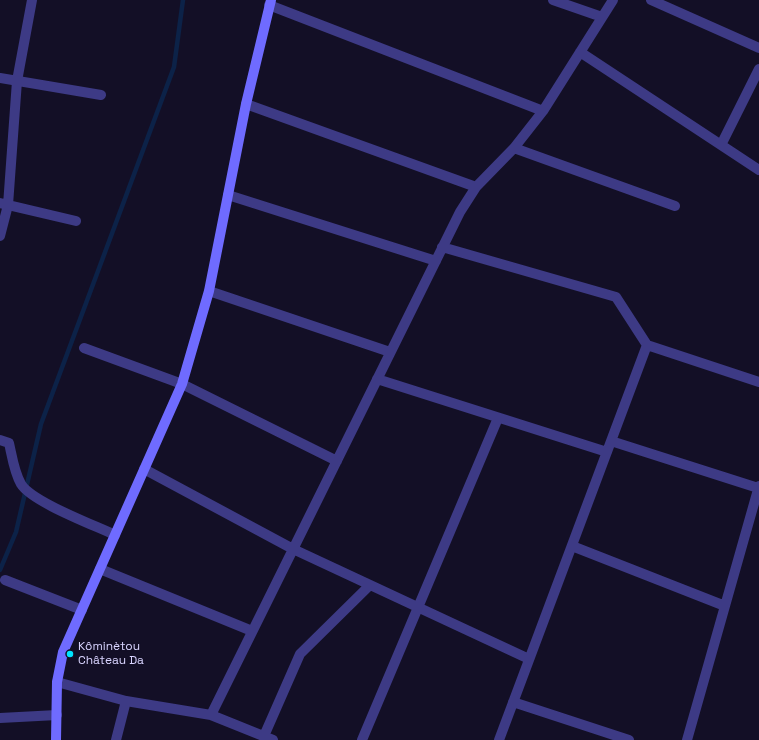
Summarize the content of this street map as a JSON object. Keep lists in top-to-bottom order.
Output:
{
  "places": ["Kôminètou Château Da"]
}
